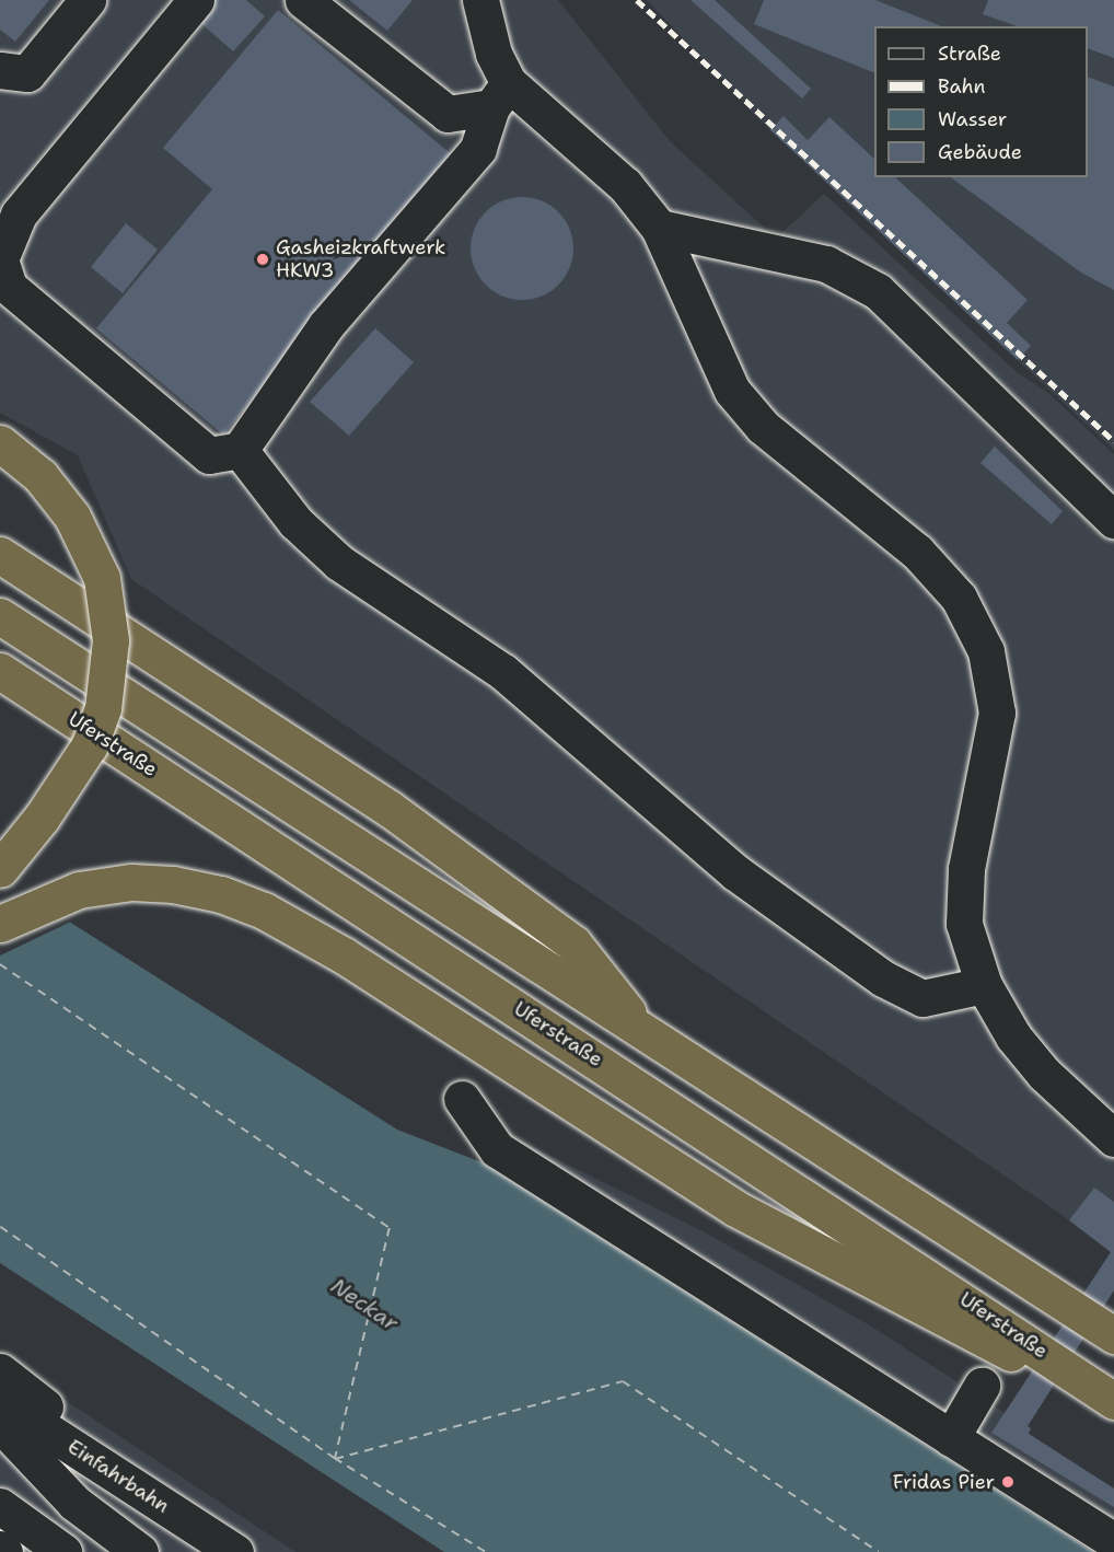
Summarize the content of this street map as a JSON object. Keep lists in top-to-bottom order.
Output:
{
  "streets": {
    "highway": ["Uferstraße"],
    "street": ["Einfahrbahn"]
  },
  "water": ["Neckar"],
  "places": ["Gasheizkraftwerk HKW3", "Fridas Pier"],
  "legend": [
    "Straße",
    "Bahn",
    "Wasser",
    "Gebäude"
  ]
}
